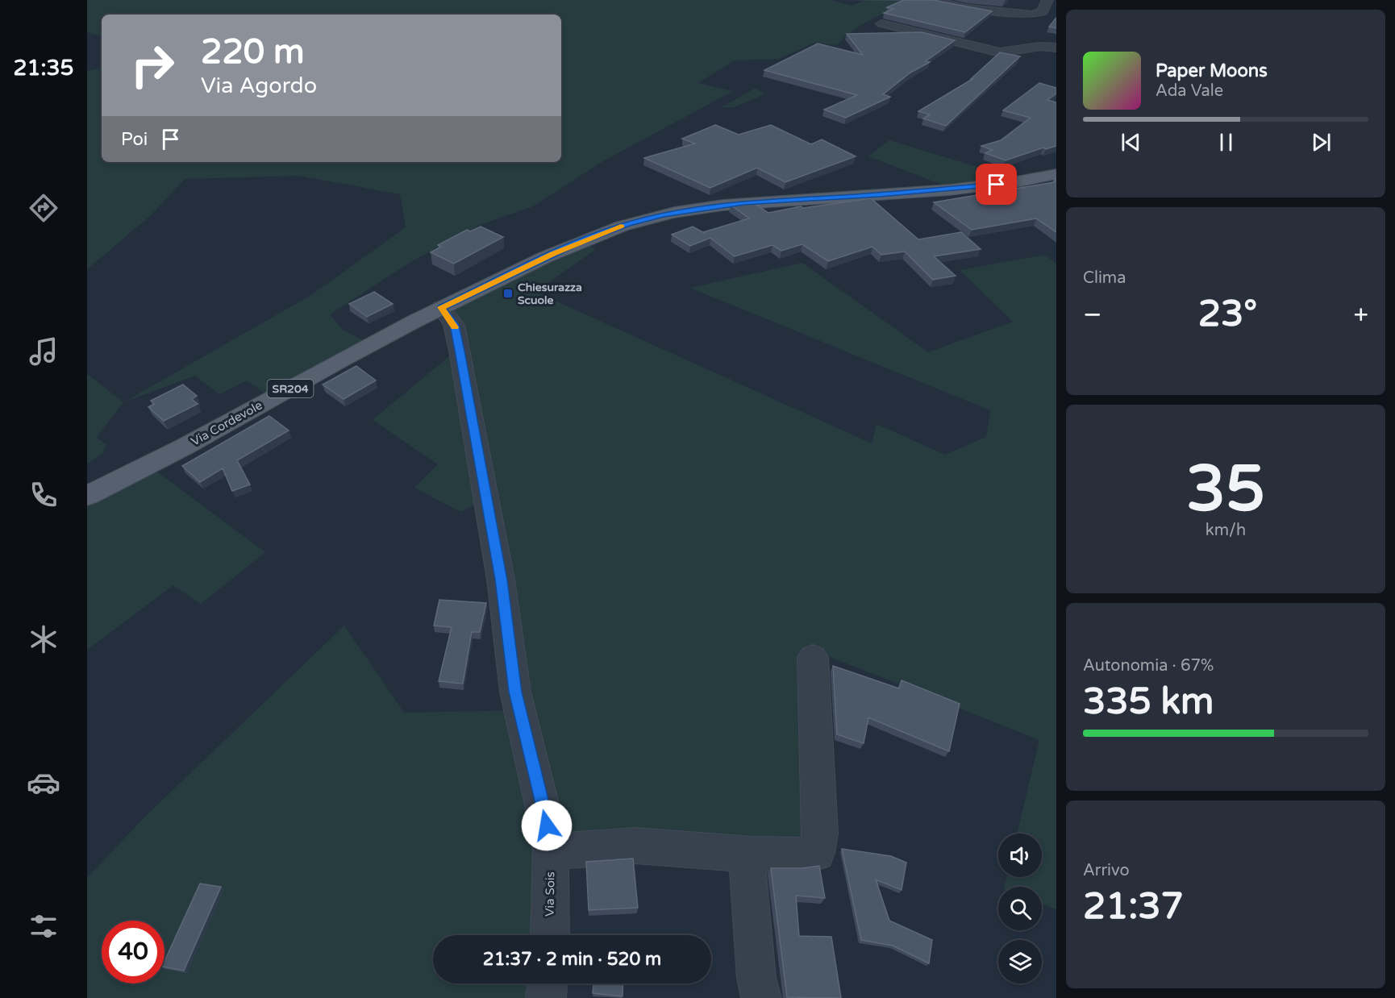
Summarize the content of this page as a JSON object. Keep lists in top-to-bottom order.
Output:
{
  "streets": {
    "main road": ["SR204", "Via Cordevole"],
    "street": ["Via Sois"]
  },
  "crossings": [
    ["SR204", "Via Cordevole"],
    ["SR204", "Via Sois"],
    ["Via Cordevole", "Via Sois"]
  ],
  "places": {
    "transit": ["Chiesurazza Scuole"]
  },
  "page": {
    "tabs": "21:35",
    "turn": ["220 m", "Via Agordo"],
    "song": ["Paper Moons", "Ada Vale"],
    "then": "Poi",
    "tile": [
      "Clima",
      ["35", "km/h"],
      ["Autonomia · 67%", "335 km"],
      ["Arrivo", "21:37"]
    ],
    "heat": ["−", "23°", "+"],
    "limit": "40",
    "trip": "21:37 · 2 min · 520 m"
  }
}
